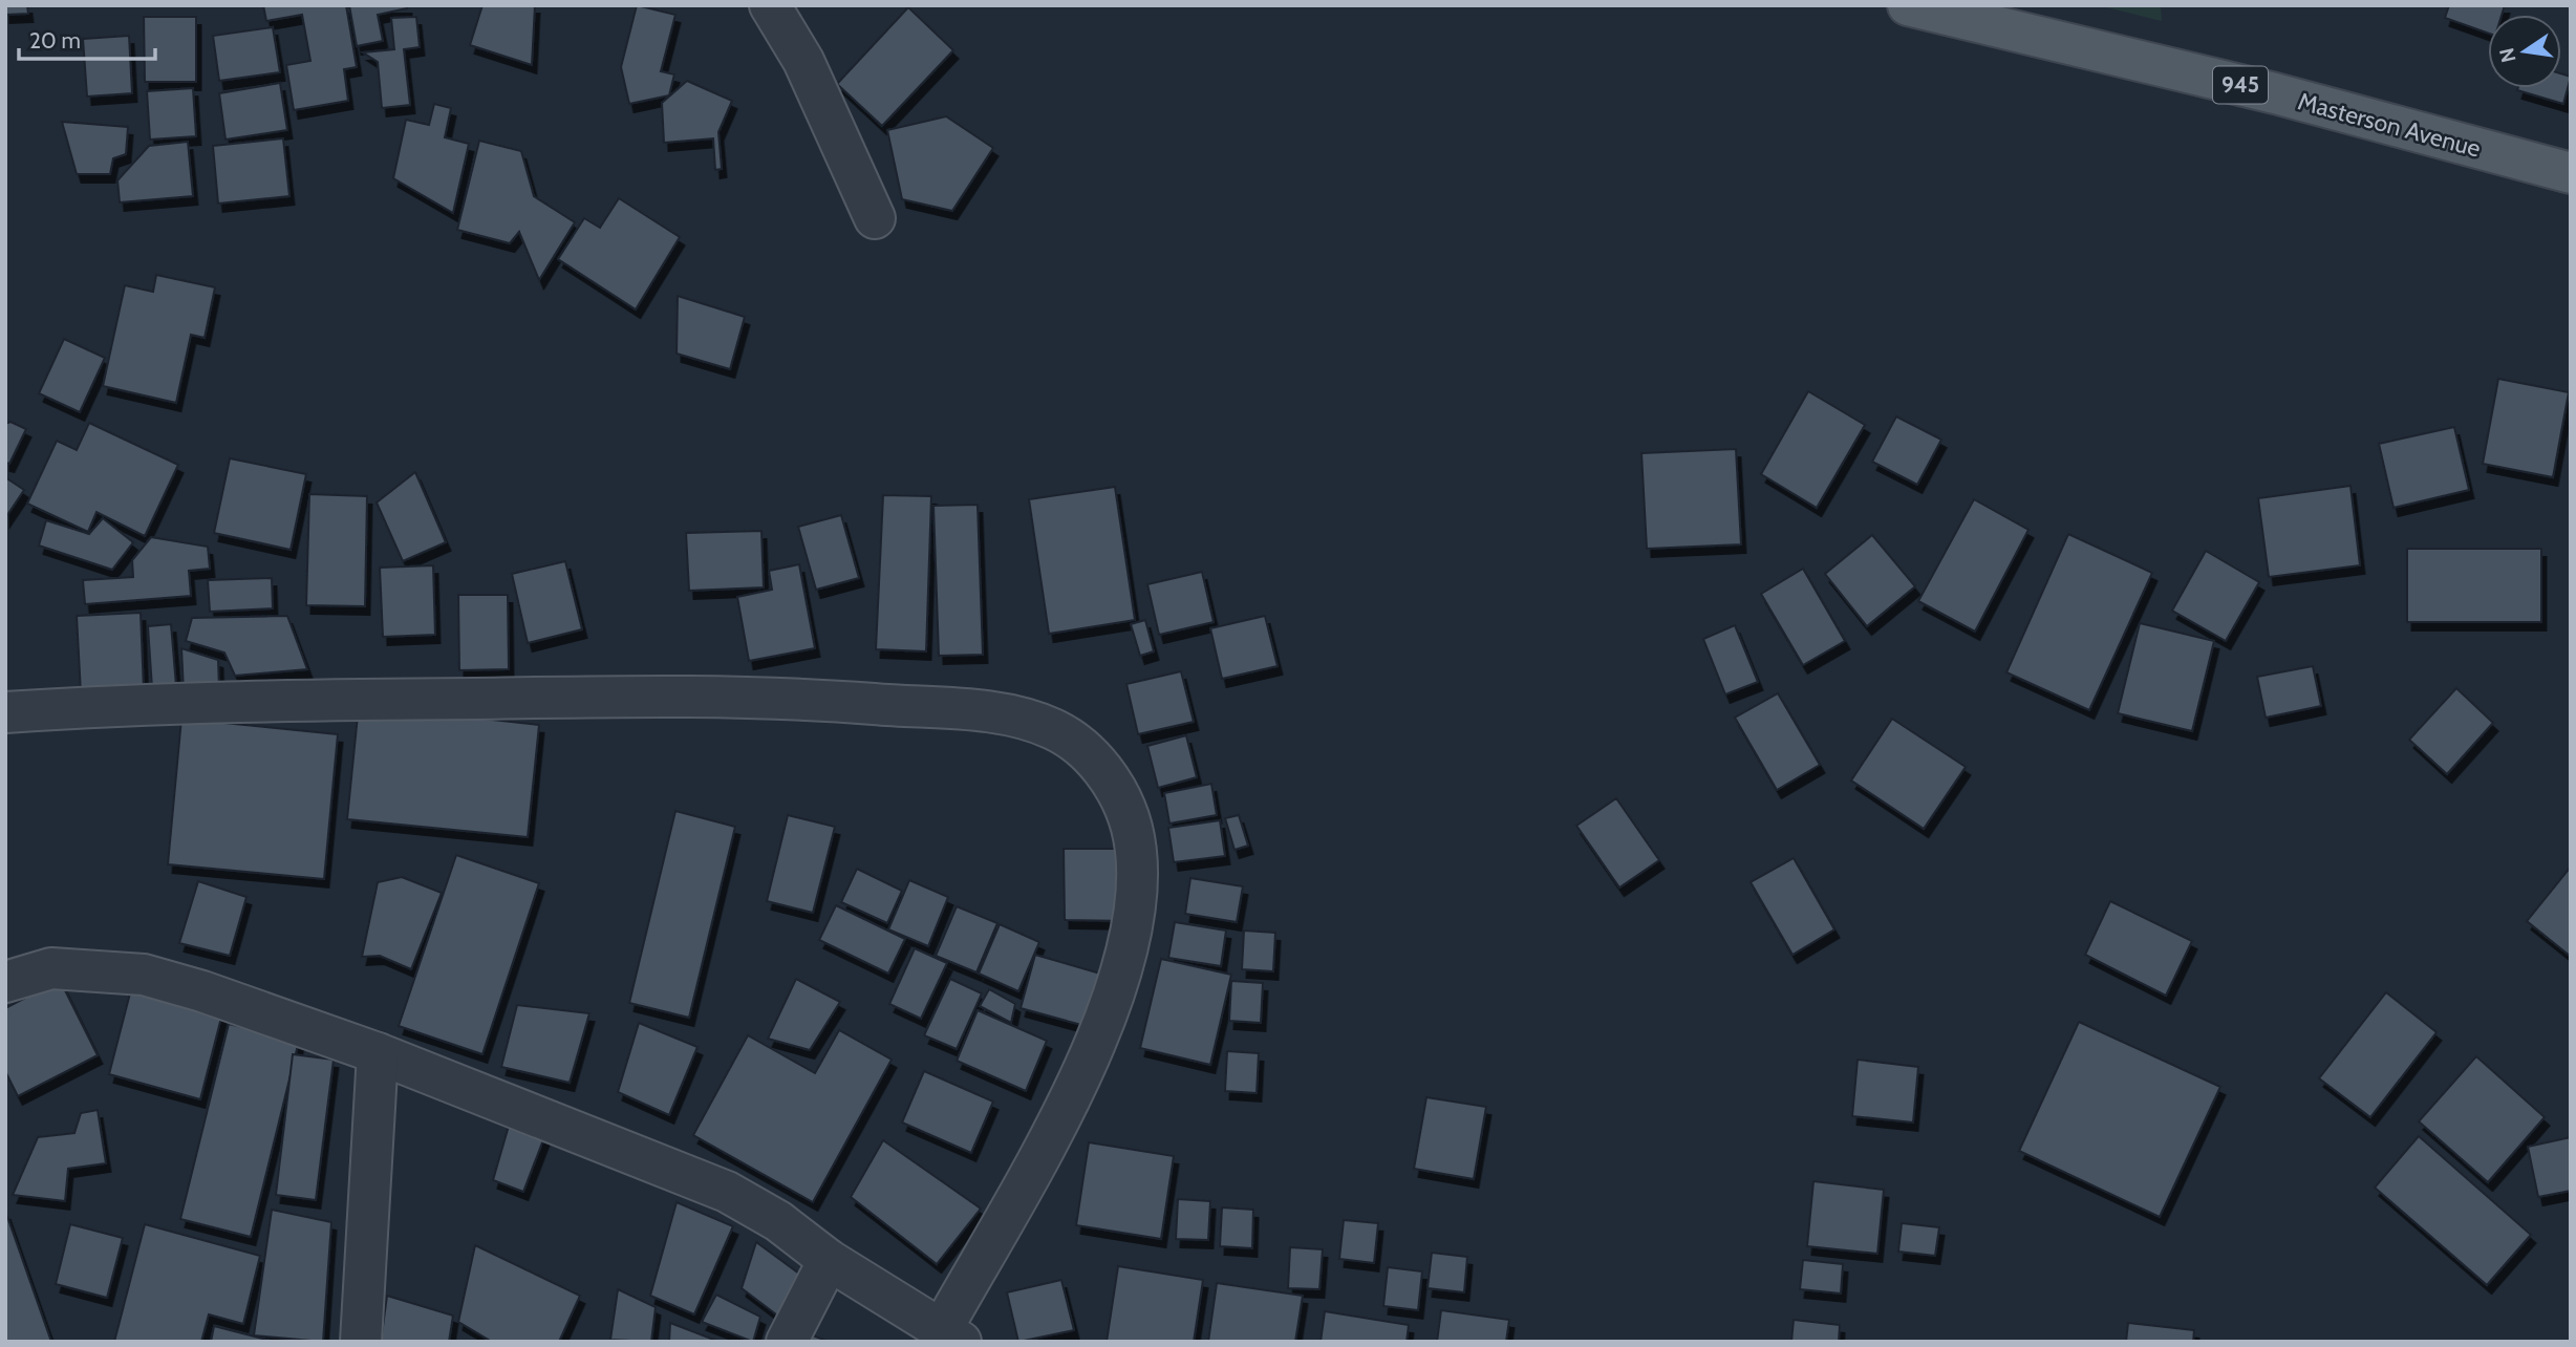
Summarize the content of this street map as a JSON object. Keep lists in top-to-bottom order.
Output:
{
  "streets": {
    "main road": ["945", "Masterson Avenue"]
  },
  "scale_bar": "20 m",
  "north": "left"
}
